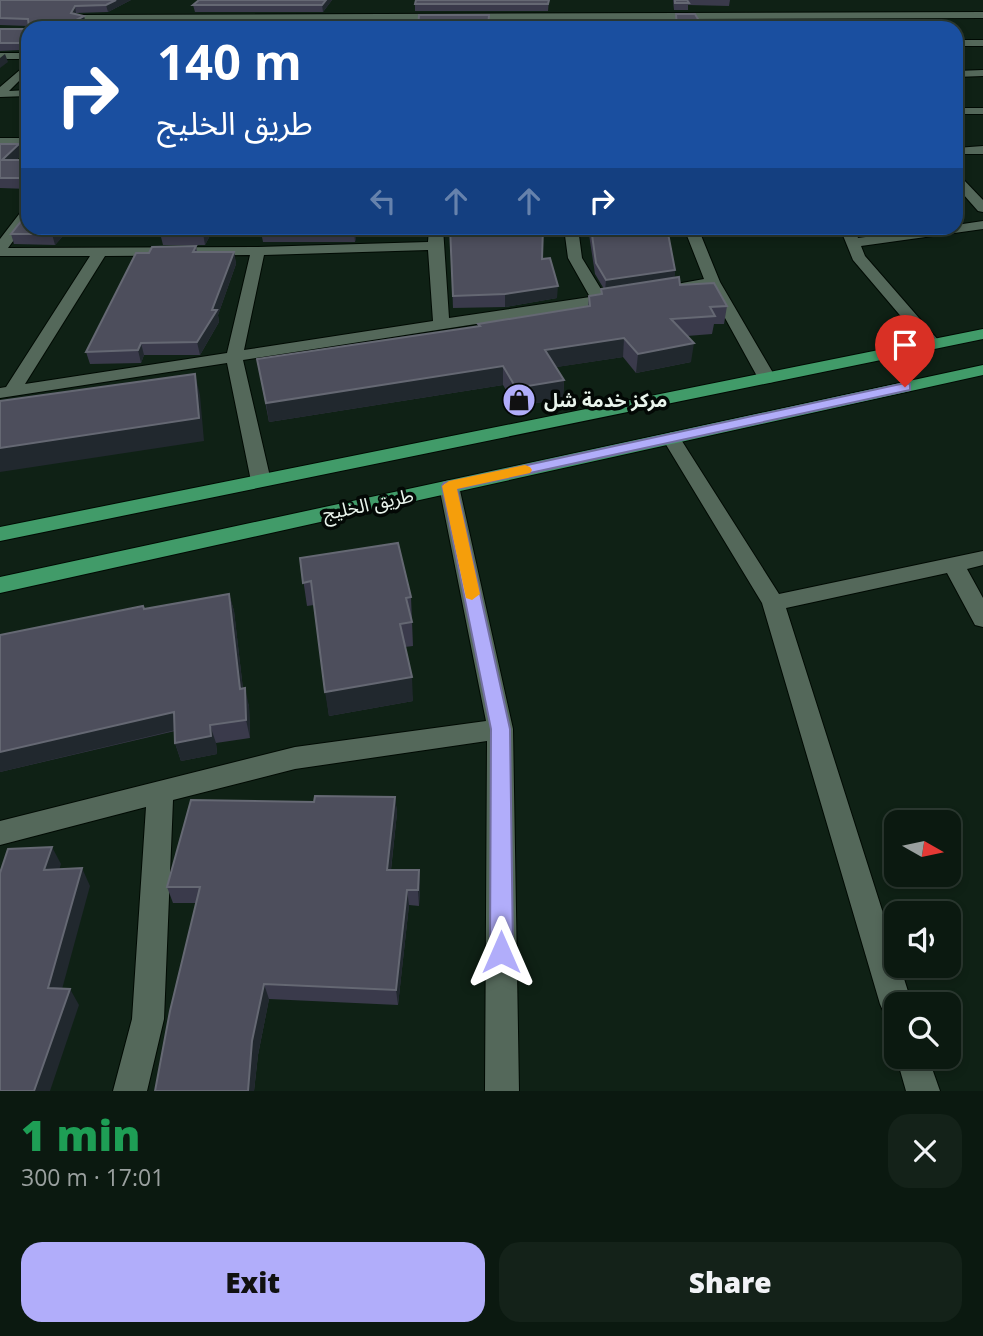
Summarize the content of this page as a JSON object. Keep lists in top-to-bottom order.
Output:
{
  "streets": {
    "main road": ["طريق الخليج"]
  },
  "places": {
    "shop": ["مركز خدمة شل"]
  },
  "north": "right",
  "page": {
    "turn": ["140 m", "طريق الخليج"],
    "heading": ["1 min", "300 m · 17:01"],
    "buttons": ["Exit", "Share"]
  }
}
